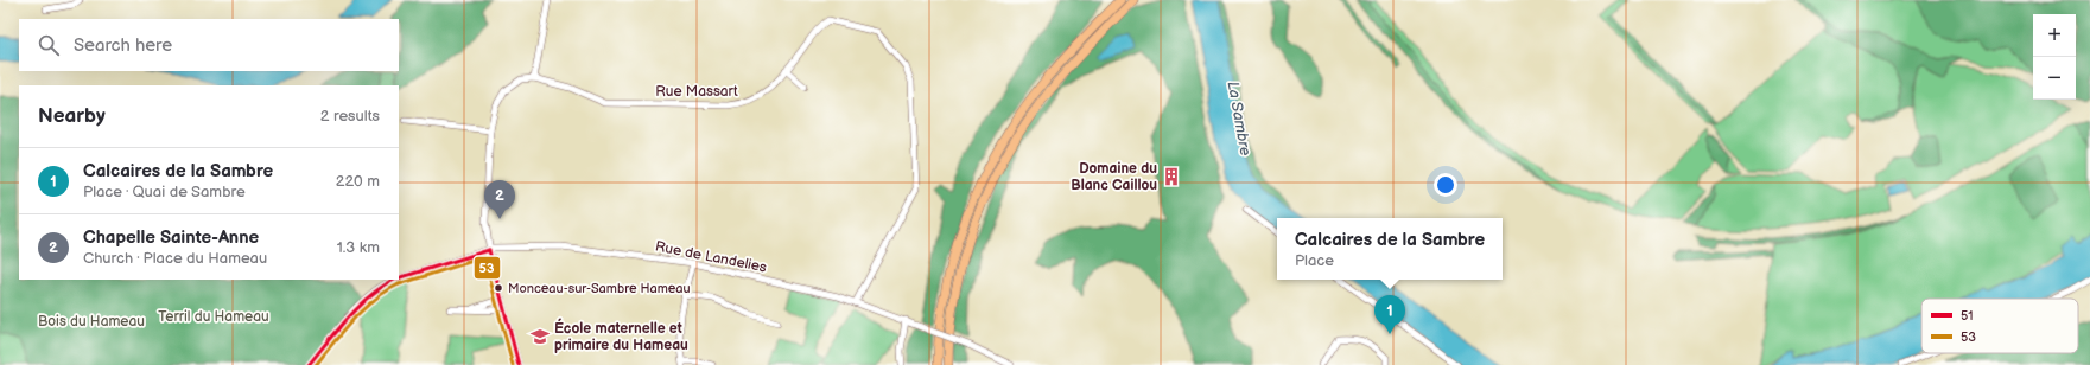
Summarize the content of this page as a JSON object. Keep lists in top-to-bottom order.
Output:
{
  "streets": {
    "street": ["Rue Massart", "Rue de Landelies"]
  },
  "crossings": [
    ["Rue Massart", "Rue de Landelies"]
  ],
  "water": ["La Sambre"],
  "parks": ["Terril du Hameau", "Bois du Hameau"],
  "places": {
    "building": ["Domaine du Blanc Caillou"],
    "other": ["Monceau-sur-Sambre Hameau"],
    "school or university": ["École maternelle et primaire du Hameau"]
  },
  "lines": ["transit line 51", "transit line 53"],
  "legend": ["51", "53"],
  "page": {
    "map_buttons": ["+", "−"],
    "search": "Search here",
    "heading": ["Nearby", "2 results"],
    "list": [
      {
        "mark": "1",
        "name": "Calcaires de la Sambre",
        "note": "Place · Quai de Sambre",
        "value": "220 m"
      },
      {
        "mark": "2",
        "name": "Chapelle Sainte-Anne",
        "note": "Church · Place du Hameau",
        "value": "1.3 km"
      }
    ],
    "pins": ["2", "1"],
    "popup": ["Calcaires de la Sambre", "Place"]
  }
}
